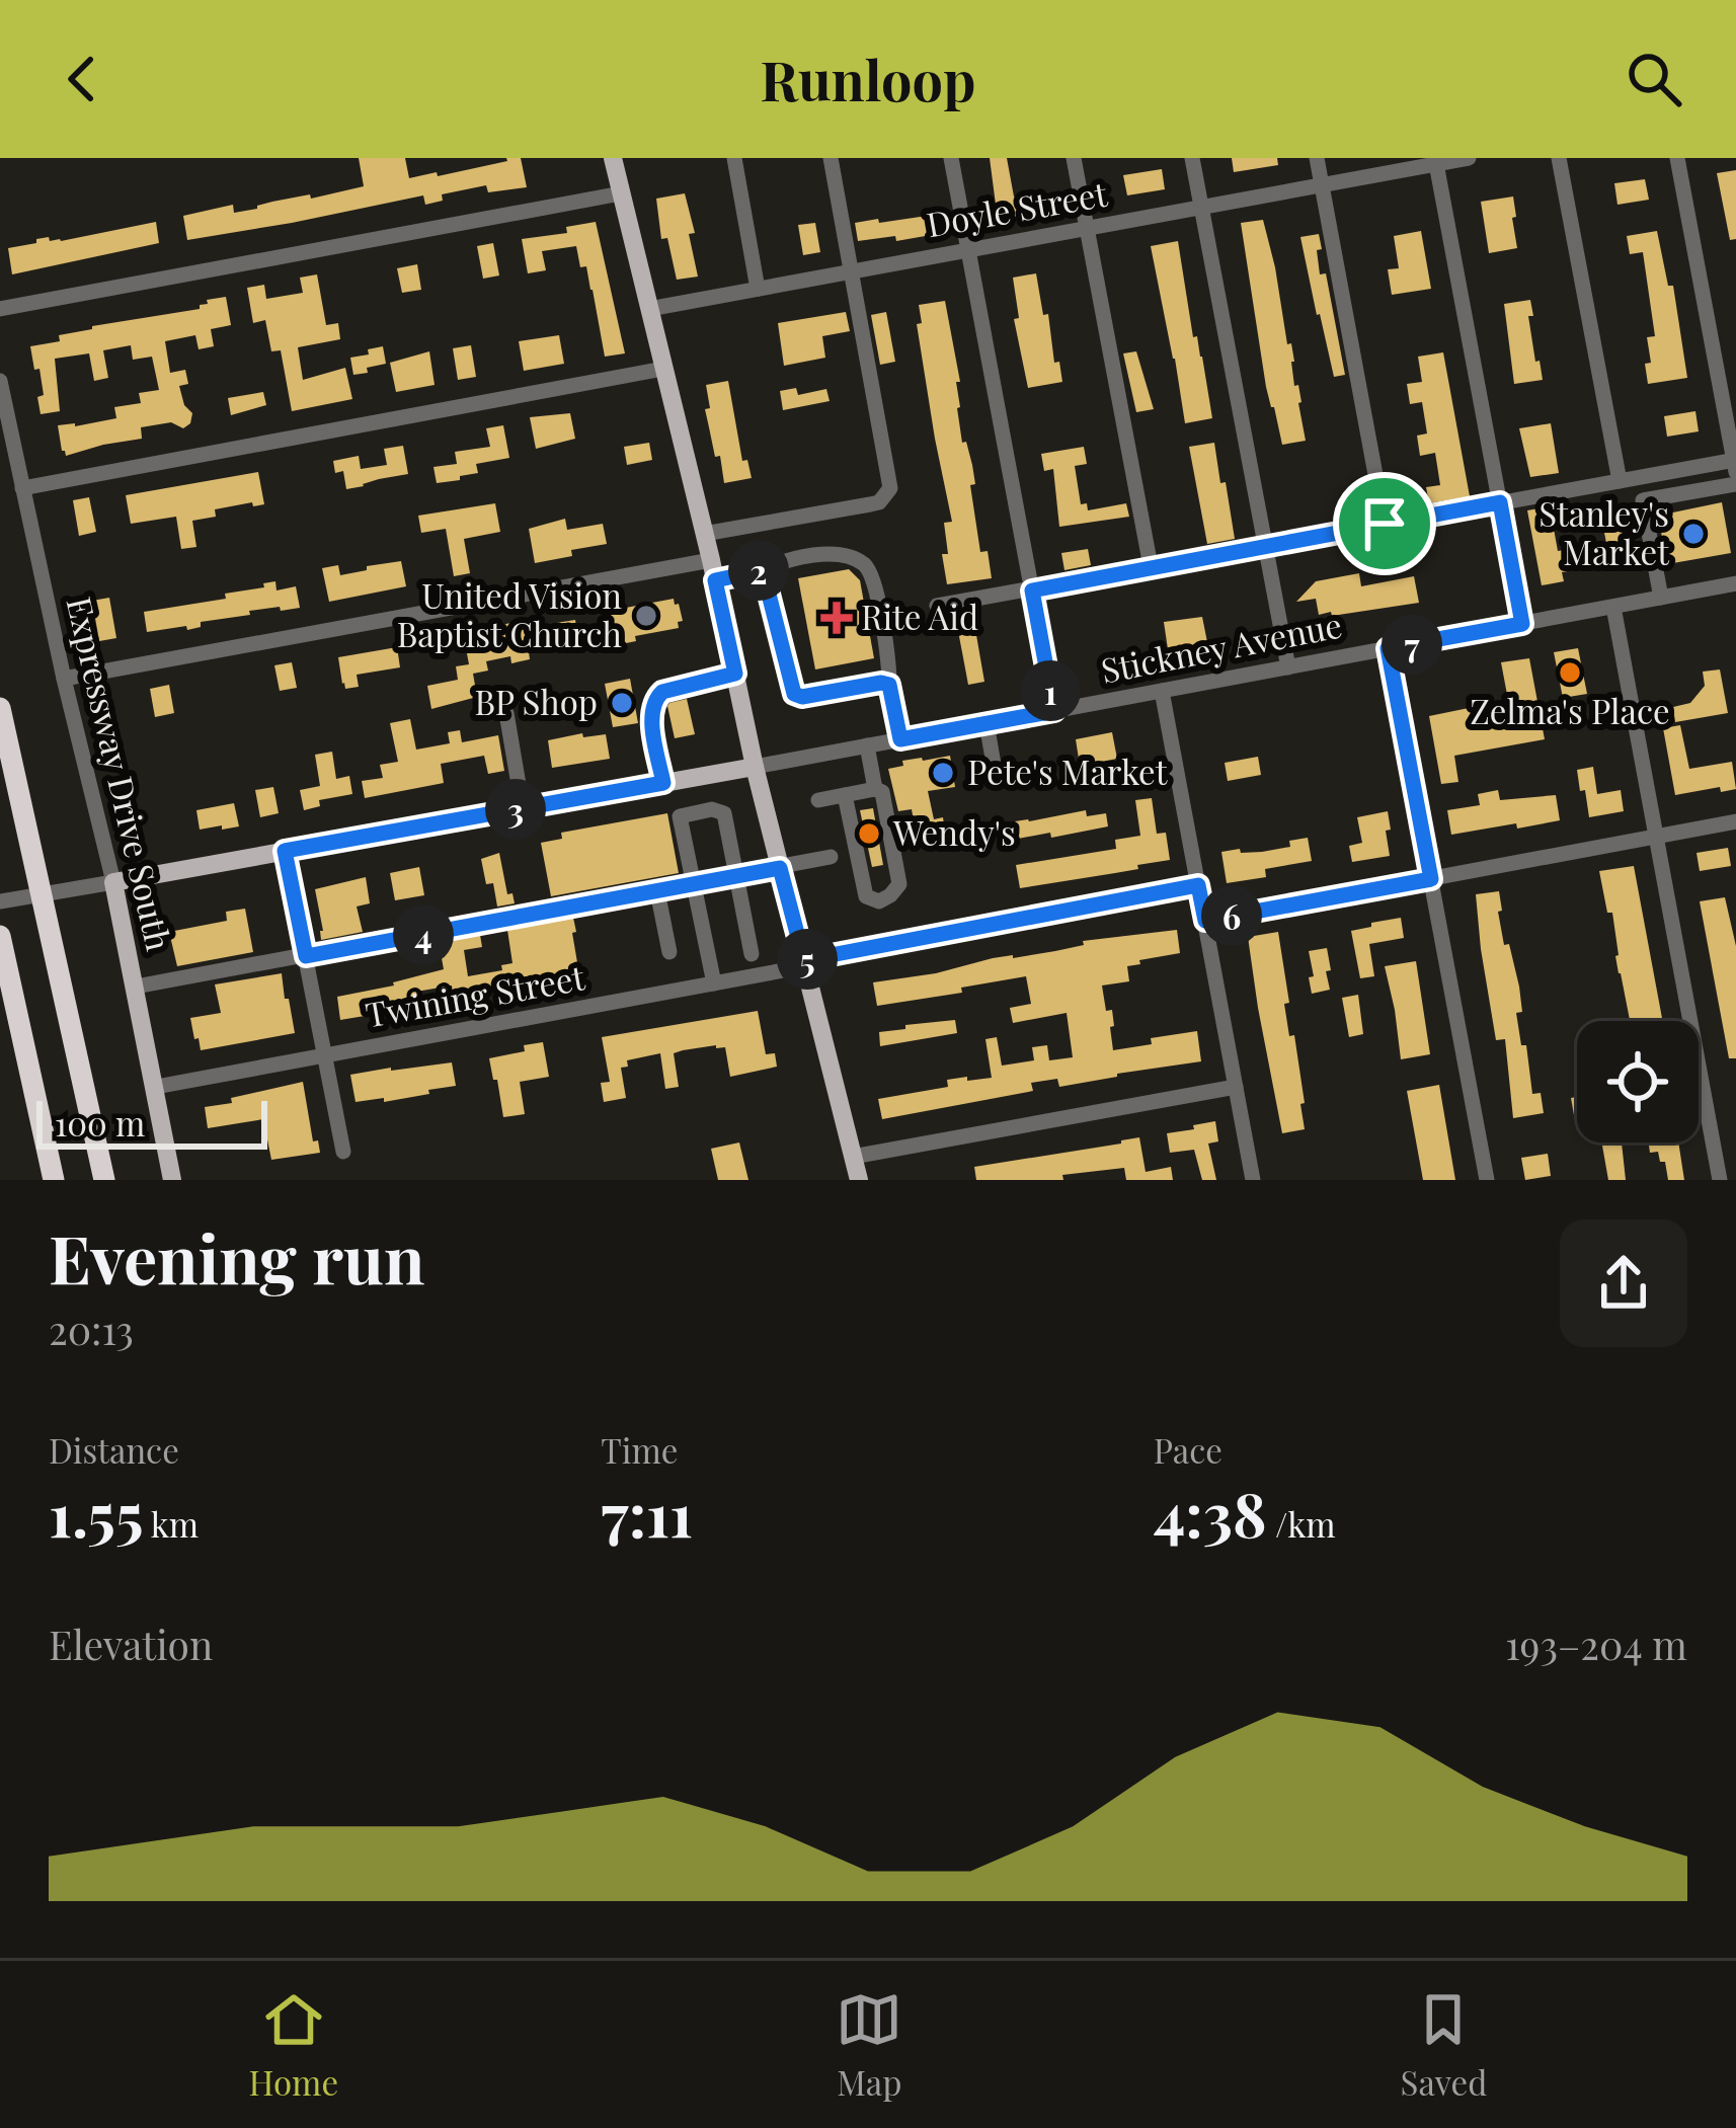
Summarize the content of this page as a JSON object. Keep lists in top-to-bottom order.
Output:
{
  "streets": {
    "main road": ["Stickney Avenue", "Expressway Drive South"],
    "street": ["Doyle Street", "Twining Street"]
  },
  "crossings": [
    ["Stickney Avenue", "Expressway Drive South"],
    ["Expressway Drive South", "Twining Street"]
  ],
  "places": {
    "other": [
      "Stanley's Market",
      "United Vision Baptist Church",
      "Zelma's Place",
      "BP Shop",
      "Pete's Market",
      "Wendy's"
    ],
    "health": ["Rite Aid"]
  },
  "scale_bar": "100 m",
  "page": {
    "header": "Runloop",
    "pins": [
      "2",
      "7",
      "1",
      "3",
      "6",
      "4",
      "5"
    ],
    "scale": "100 m",
    "heading": ["Evening run", "20:13"],
    "stats": [
      ["Distance", "1.55 km"],
      ["Time", "7:11"],
      ["Pace", "4:38 /km"]
    ],
    "chart": ["Elevation", "193–204 m"],
    "tabs": ["Home", "Map", "Saved"]
  }
}
